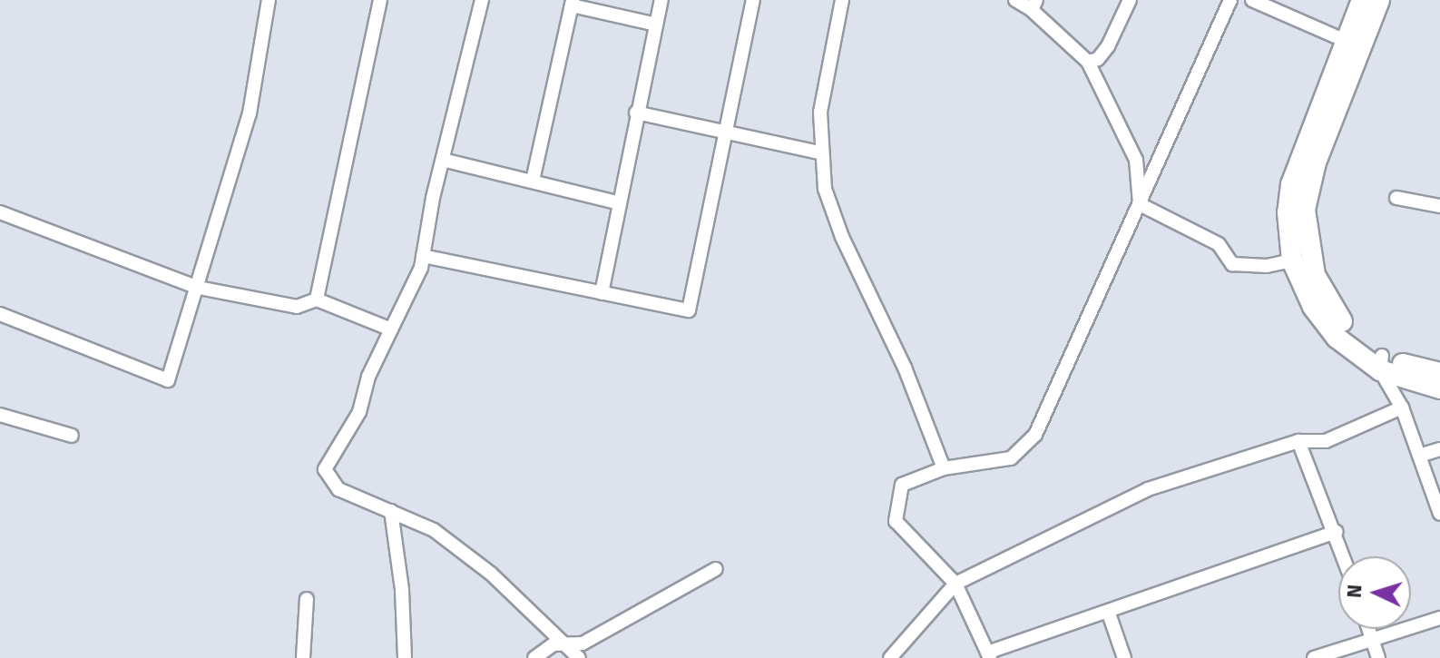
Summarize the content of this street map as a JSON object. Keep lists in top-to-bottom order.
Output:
{
  "north": "left"
}
